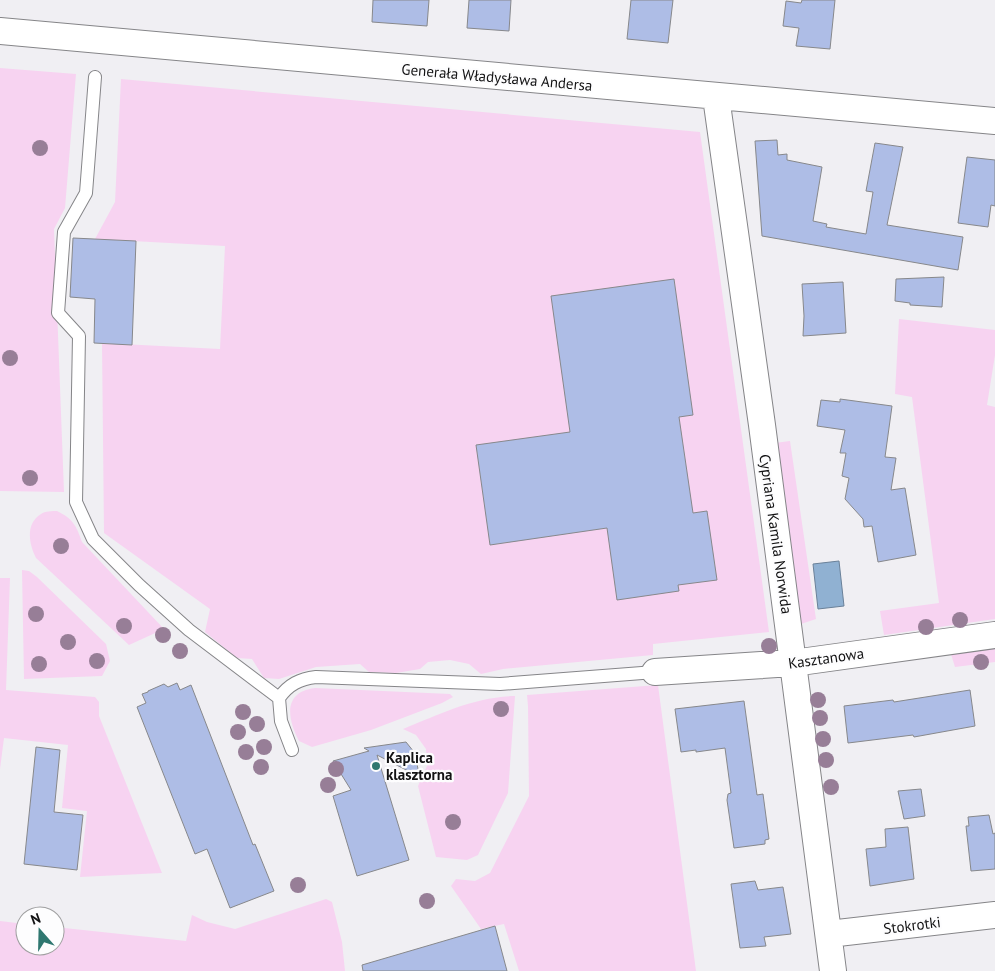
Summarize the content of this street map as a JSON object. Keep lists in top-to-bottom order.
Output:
{
  "streets": {
    "street": [
      "Generała Władysława Andersa",
      "Cypriana Kamila Norwida",
      "Kasztanowa",
      "Stokrotki"
    ]
  },
  "crossings": [
    ["Generała Władysława Andersa", "Cypriana Kamila Norwida"],
    ["Cypriana Kamila Norwida", "Kasztanowa"],
    ["Cypriana Kamila Norwida", "Stokrotki"]
  ],
  "places": ["Kaplica klasztorna"],
  "north": "top"
}
